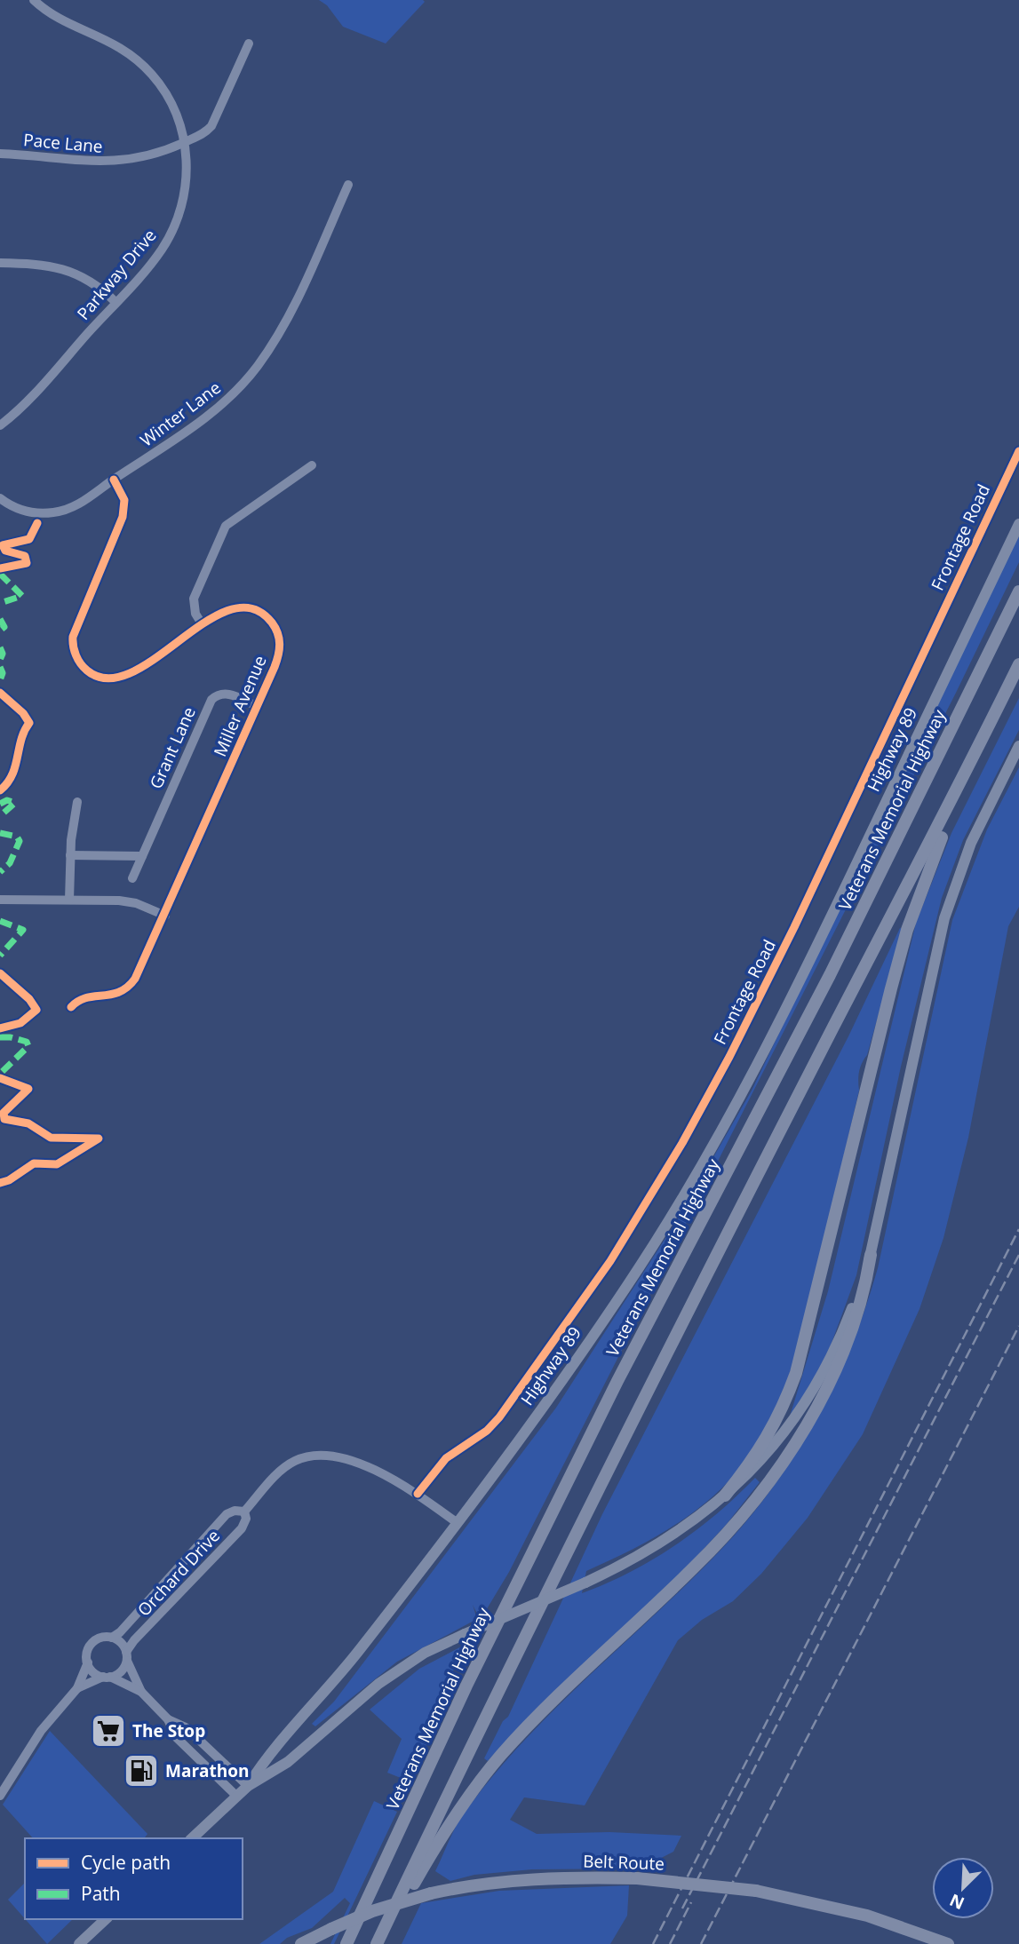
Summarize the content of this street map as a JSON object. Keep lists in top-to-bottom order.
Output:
{
  "streets": {
    "highway": ["Veterans Memorial Highway", "Belt Route"],
    "main road": ["Highway 89"],
    "street": [
      "Pace Lane",
      "Parkway Drive",
      "Winter Lane",
      "Frontage Road",
      "Miller Avenue",
      "Grant Lane",
      "Orchard Drive"
    ]
  },
  "crossings": [
    ["Pace Lane", "Parkway Drive"],
    ["Winter Lane", "Miller Avenue"],
    ["Frontage Road", "Orchard Drive"],
    ["Miller Avenue", "Grant Lane"],
    ["Highway 89", "Orchard Drive"]
  ],
  "places": {
    "supermarket": ["The Stop"],
    "fuel station": ["Marathon"]
  },
  "legend": ["Cycle path", "Path"],
  "north": "bottom left"
}
